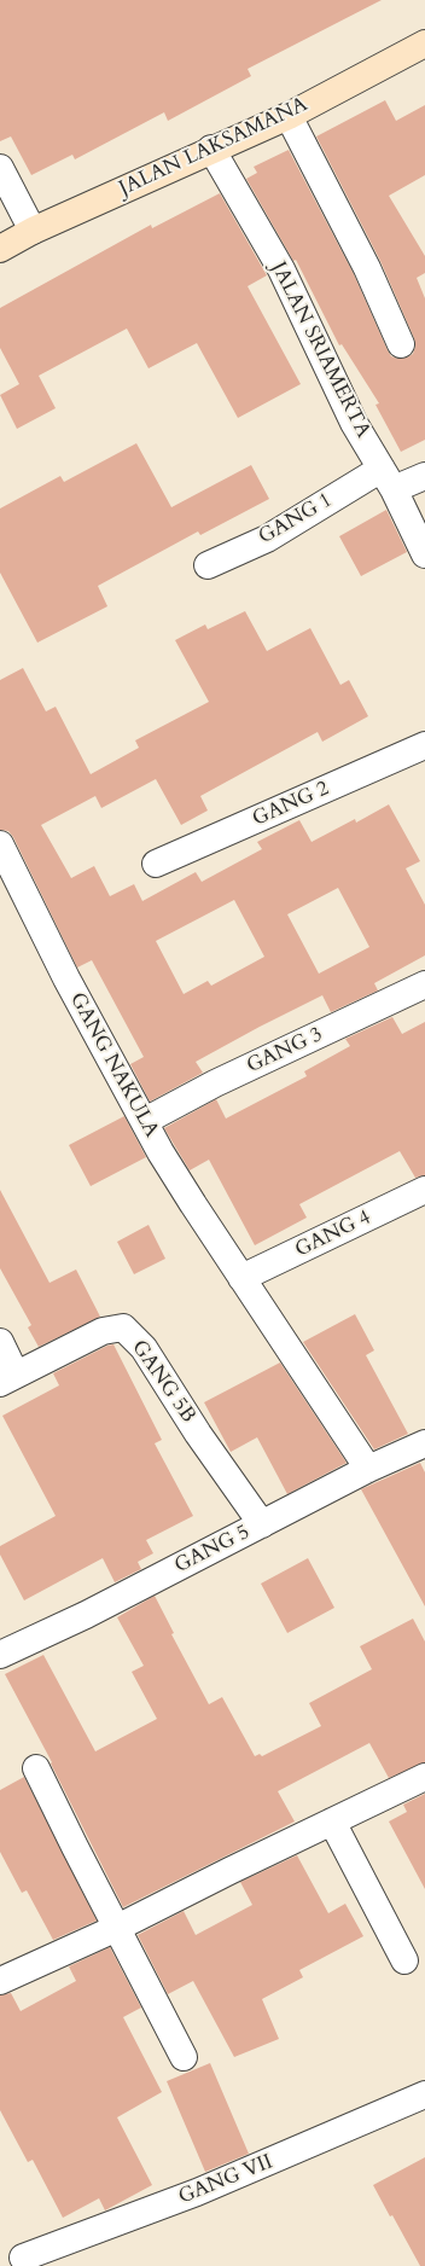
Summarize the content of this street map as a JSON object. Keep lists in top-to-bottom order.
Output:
{
  "streets": {
    "main road": ["JALAN LAKSAMANA"],
    "street": [
      "JALAN SRIAMERTA",
      "GANG 1",
      "GANG 2",
      "GANG 3",
      "GANG NAKULA",
      "GANG 4",
      "GANG 5B",
      "GANG 5",
      "GANG VII"
    ]
  },
  "crossings": [
    ["JALAN LAKSAMANA", "JALAN SRIAMERTA"],
    ["JALAN SRIAMERTA", "GANG 1"],
    ["GANG 3", "GANG NAKULA"],
    ["GANG NAKULA", "GANG 4"],
    ["GANG NAKULA", "GANG 5"],
    ["GANG 5B", "GANG 5"]
  ]
}
